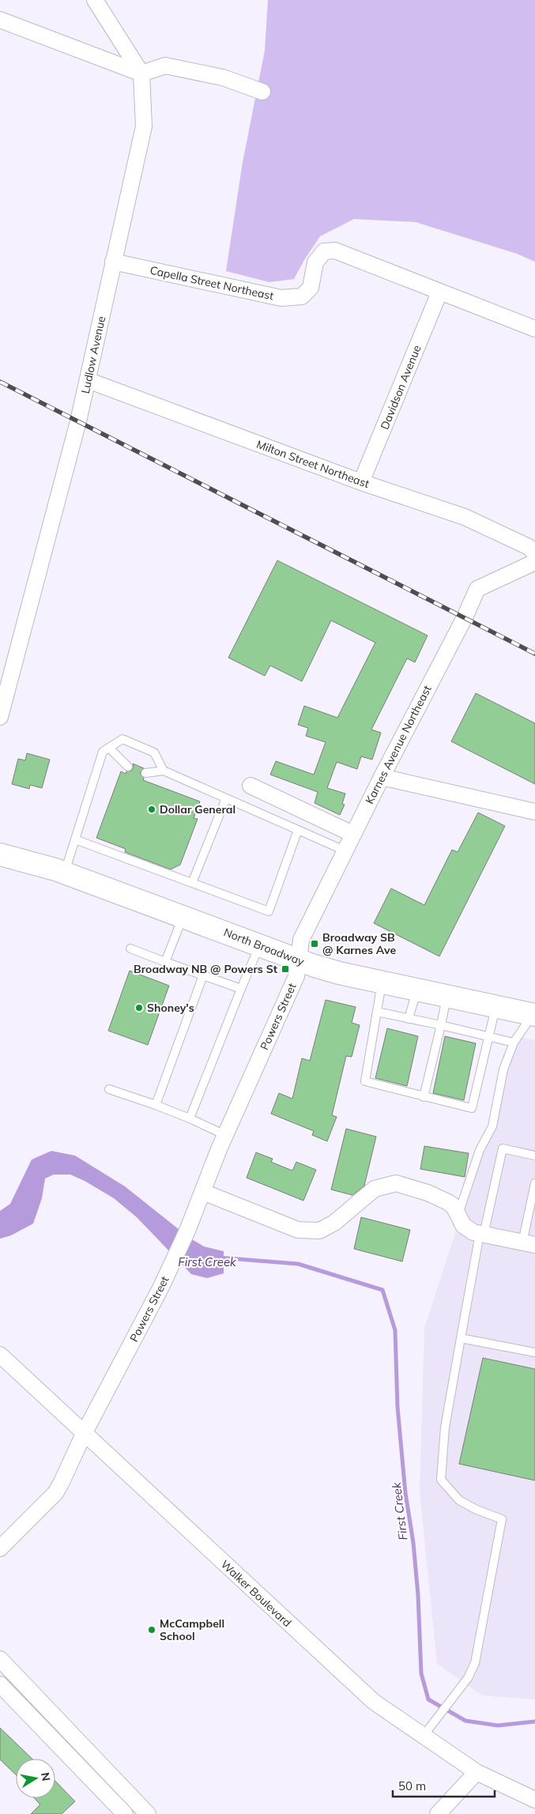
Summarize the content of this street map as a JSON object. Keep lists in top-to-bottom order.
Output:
{
  "streets": {
    "main road": ["North Broadway"],
    "street": [
      "Capella Street Northeast",
      "Ludlow Avenue",
      "Davidson Avenue",
      "Milton Street Northeast",
      "Karnes Avenue Northeast",
      "Powers Street",
      "Walker Boulevard"
    ]
  },
  "crossings": [
    ["Capella Street Northeast", "Ludlow Avenue"],
    ["Capella Street Northeast", "Davidson Avenue"],
    ["Ludlow Avenue", "Milton Street Northeast"],
    ["Davidson Avenue", "Milton Street Northeast"],
    ["Karnes Avenue Northeast", "North Broadway"],
    ["Karnes Avenue Northeast", "Powers Street"],
    ["North Broadway", "Powers Street"],
    ["Powers Street", "Walker Boulevard"]
  ],
  "water": ["First Creek"],
  "places": {
    "other": ["Dollar General", "Shoney's", "McCampbell School"],
    "transit": ["Broadway SB @ Karnes Ave", "Broadway NB @ Powers St"]
  },
  "scale_bar": "50 m",
  "north": "right"
}
